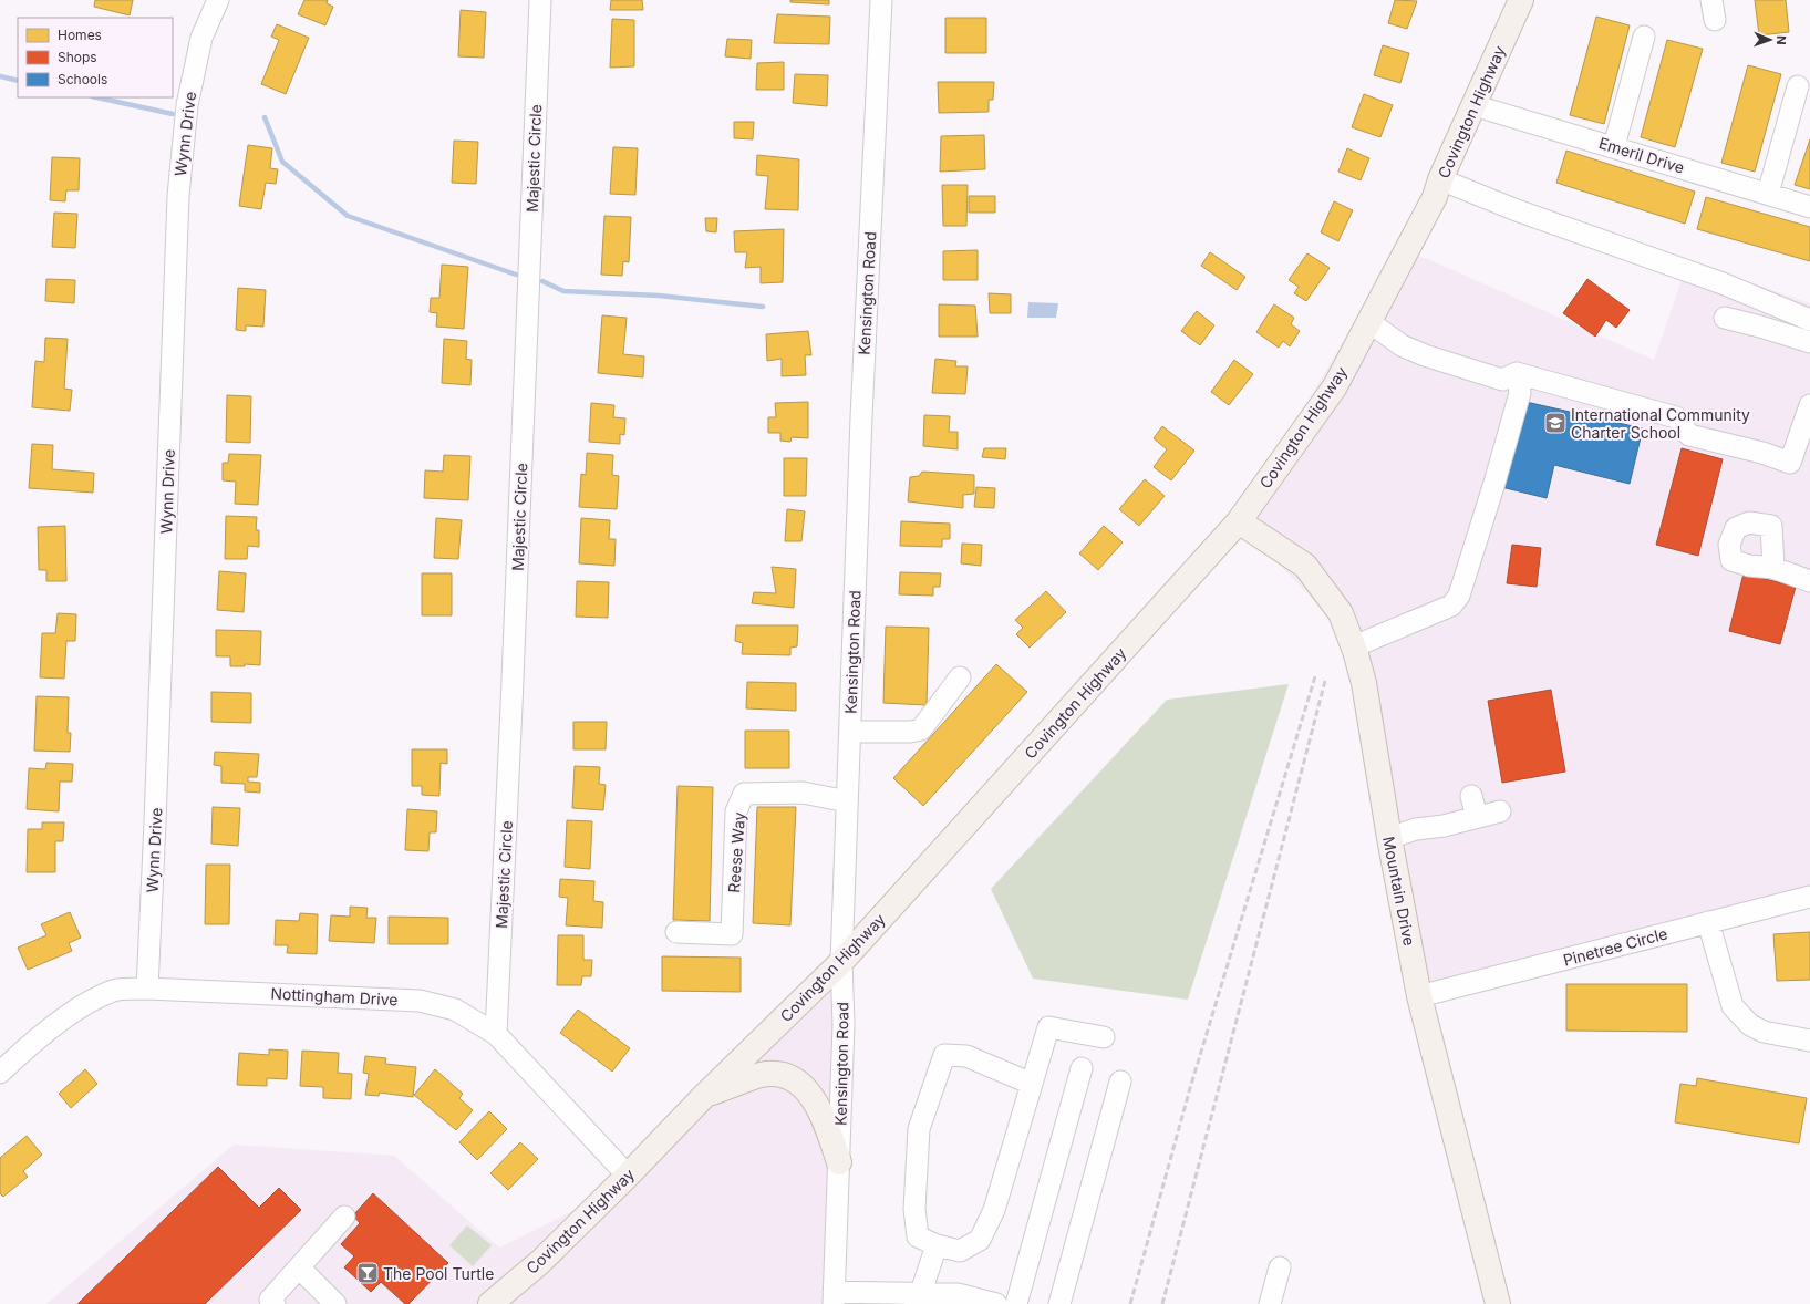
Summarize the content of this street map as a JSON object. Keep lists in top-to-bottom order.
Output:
{
  "streets": {
    "main road": ["Covington Highway", "Mountain Drive"],
    "street": [
      "Wynn Drive",
      "Emeril Drive",
      "Majestic Circle",
      "Kensington Road",
      "Reese Way",
      "Pinetree Circle",
      "Nottingham Drive"
    ]
  },
  "crossings": [
    ["Covington Highway", "Emeril Drive"],
    ["Covington Highway", "Kensington Road"],
    ["Covington Highway", "Mountain Drive"],
    ["Covington Highway", "Nottingham Drive"],
    ["Wynn Drive", "Nottingham Drive"],
    ["Majestic Circle", "Nottingham Drive"],
    ["Kensington Road", "Reese Way"],
    ["Mountain Drive", "Pinetree Circle"]
  ],
  "places": {
    "school or university": ["International Community Charter School"],
    "bar": ["The Pool Turtle"]
  },
  "legend": ["Homes", "Shops", "Schools"],
  "north": "right"
}
